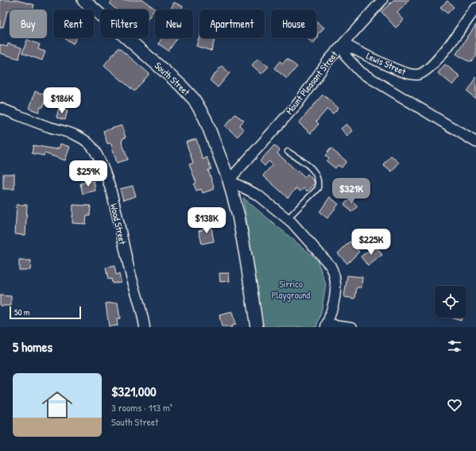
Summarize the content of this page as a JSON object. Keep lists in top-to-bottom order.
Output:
{
  "streets": {
    "street": [
      "Lewis Street",
      "South Street",
      "Mount Pleasant Street",
      "Wood Street"
    ]
  },
  "crossings": [
    ["Lewis Street", "Mount Pleasant Street"],
    ["South Street", "Mount Pleasant Street"]
  ],
  "parks": ["Sirrico Playground"],
  "scale_bar": "50 m",
  "page": {
    "chip": [
      "Buy",
      "Rent",
      "Filters",
      "New",
      "Apartment",
      "House"
    ],
    "price": [
      "$186K",
      "$259K",
      "$321K",
      "$138K",
      "$225K"
    ],
    "scale": "50 m",
    "heading": "5 homes",
    "list": [
      {
        "name": "$321,000",
        "note": "3 rooms · 113 m² · South Street"
      }
    ]
  }
}
